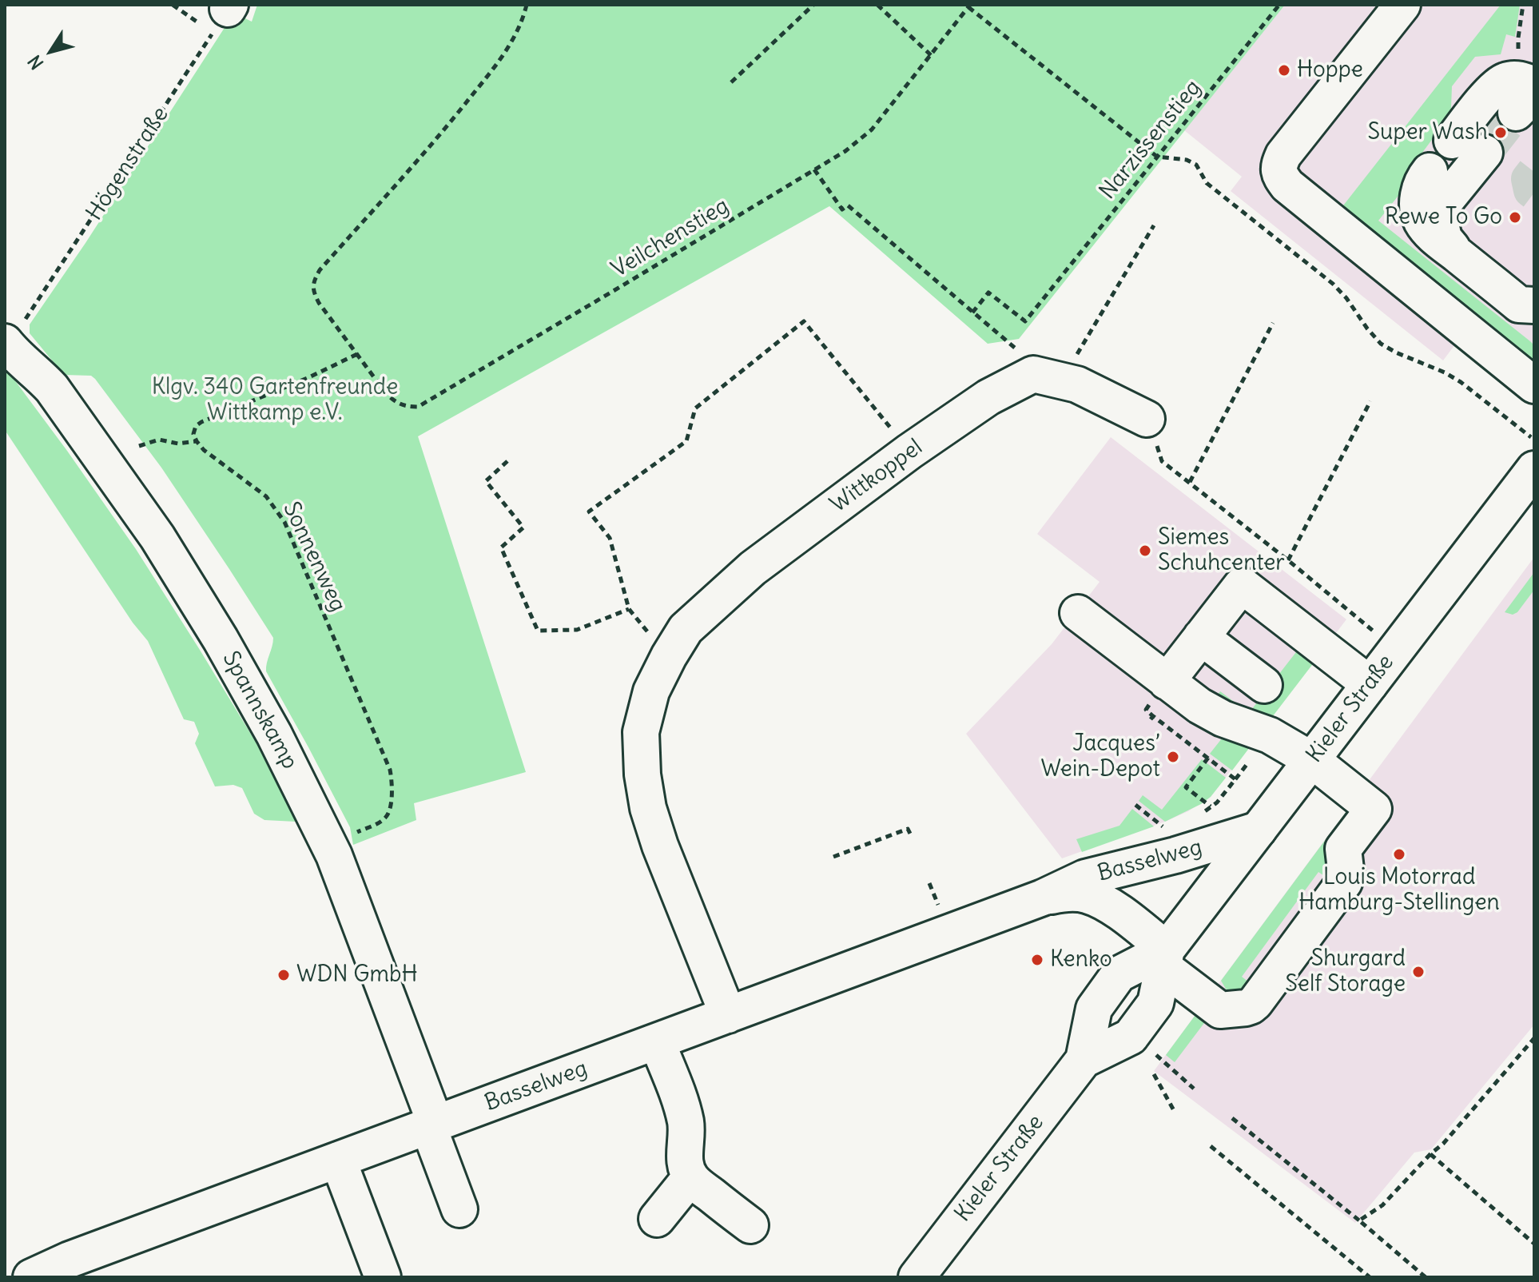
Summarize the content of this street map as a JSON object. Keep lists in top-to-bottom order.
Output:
{
  "streets": {
    "street": [
      "Wittkoppel",
      "Kieler Straße",
      "Spannskamp",
      "Basselweg"
    ],
    "path": [
      "Narzissenstieg",
      "Högenstraße",
      "Veilchenstieg",
      "Sonnenweg"
    ]
  },
  "crossings": [
    ["Högenstraße", "Spannskamp"],
    ["Wittkoppel", "Basselweg"],
    ["Sonnenweg", "Spannskamp"],
    ["Kieler Straße", "Basselweg"],
    ["Spannskamp", "Basselweg"]
  ],
  "parks": ["Klgv. 340 Gartenfreunde Wittkamp e.V."],
  "places": [
    "Hoppe",
    "Super Wash",
    "Rewe To Go",
    "Siemes Schuhcenter",
    "Jacques’ Wein-Depot",
    "Louis Motorrad Hamburg-Stellingen",
    "Kenko",
    "Shurgard Self Storage",
    "WDN GmbH"
  ],
  "north": "bottom left"
}
